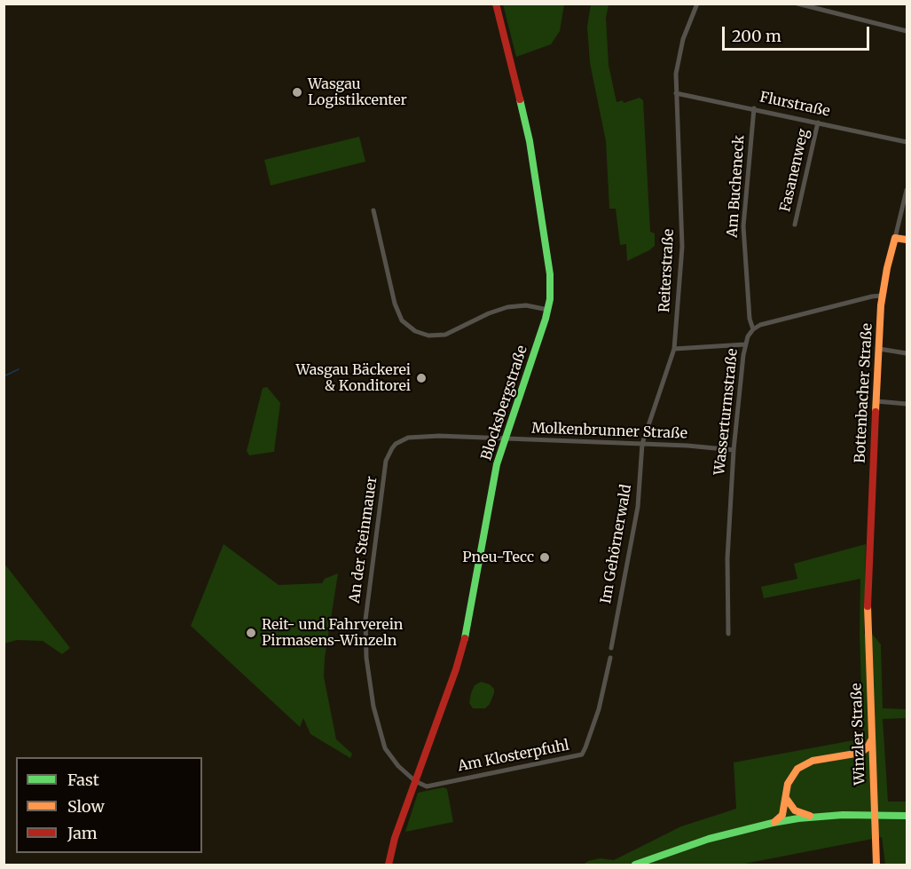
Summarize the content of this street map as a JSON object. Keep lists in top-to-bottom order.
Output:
{
  "streets": {
    "main road": ["Bottenbacher Straße", "Blocksbergstraße", "Winzler Straße"],
    "street": [
      "Flurstraße",
      "Fasanenweg",
      "Am Bucheneck",
      "Reiterstraße",
      "Wasserturmstraße",
      "Molkenbrunner Straße",
      "An der Steinmauer",
      "Im Gehörnerwald",
      "Am Klosterpfuhl"
    ]
  },
  "crossings": [
    ["Flurstraße", "Fasanenweg"],
    ["Flurstraße", "Am Bucheneck"],
    ["Flurstraße", "Reiterstraße"],
    ["Am Bucheneck", "Wasserturmstraße"],
    ["Reiterstraße", "Molkenbrunner Straße"],
    ["Reiterstraße", "Im Gehörnerwald"],
    ["Bottenbacher Straße", "Winzler Straße"],
    ["Blocksbergstraße", "Molkenbrunner Straße"],
    ["Blocksbergstraße", "An der Steinmauer"],
    ["Blocksbergstraße", "Am Klosterpfuhl"],
    ["Wasserturmstraße", "Molkenbrunner Straße"],
    ["Molkenbrunner Straße", "An der Steinmauer"],
    ["Molkenbrunner Straße", "Im Gehörnerwald"],
    ["An der Steinmauer", "Am Klosterpfuhl"]
  ],
  "places": [
    "Wasgau Logistikcenter",
    "Wasgau Bäckerei & Konditorei",
    "Pneu-Tecc",
    "Reit- und Fahrverein Pirmasens-Winzeln"
  ],
  "legend": ["Fast", "Slow", "Jam"],
  "scale_bar": "200 m"
}
